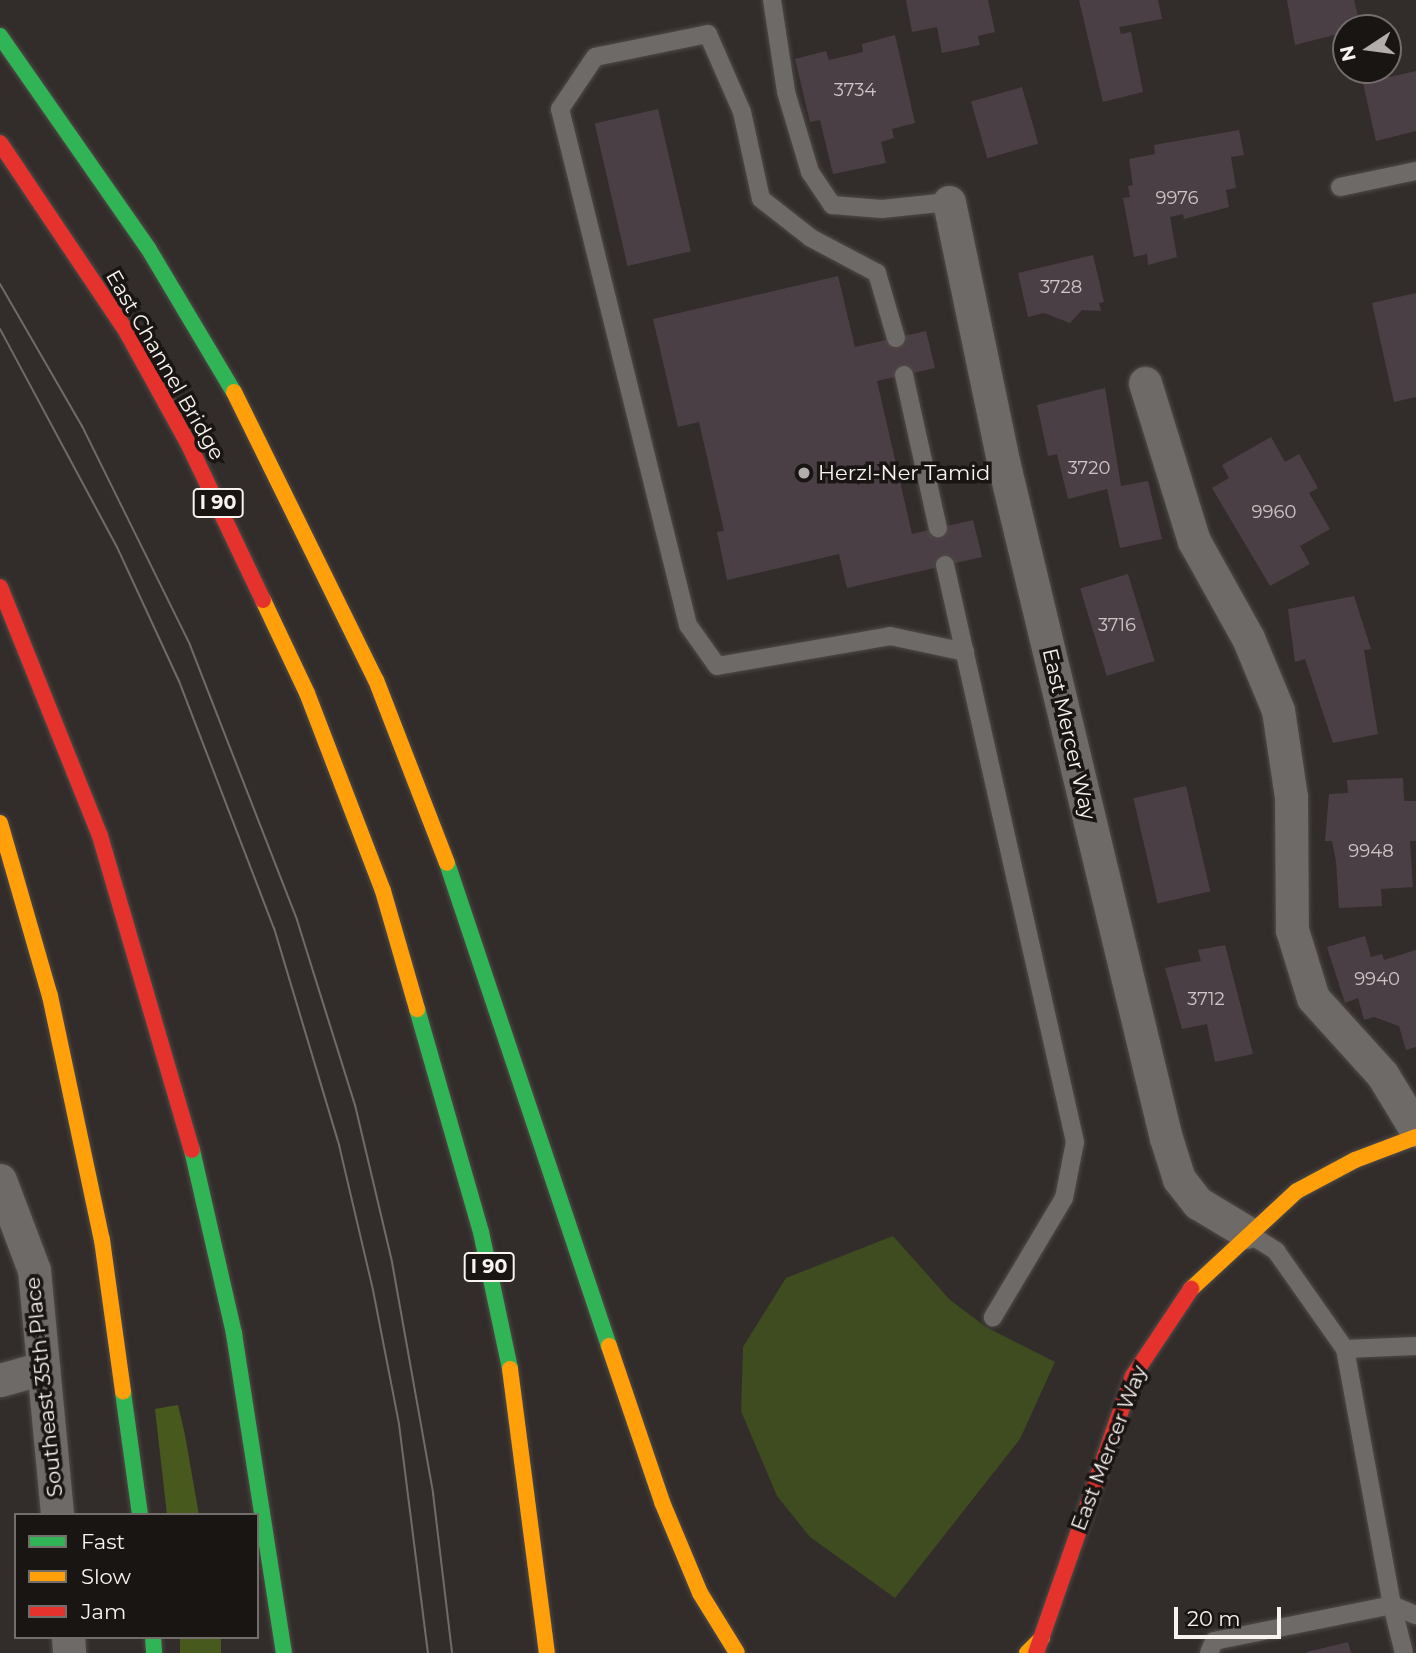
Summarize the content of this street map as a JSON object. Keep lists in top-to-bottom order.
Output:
{
  "streets": {
    "main road": ["East Channel Bridge", "I 90", "East Mercer Way"],
    "street": ["Southeast 35th Place"]
  },
  "places": ["Herzl-Ner Tamid"],
  "house_numbers": [
    "3734",
    "9976",
    "3728",
    "3720",
    "9960",
    "3716",
    "9948",
    "9940",
    "3712"
  ],
  "legend": ["Fast", "Slow", "Jam"],
  "scale_bar": "20 m",
  "north": "left"
}
